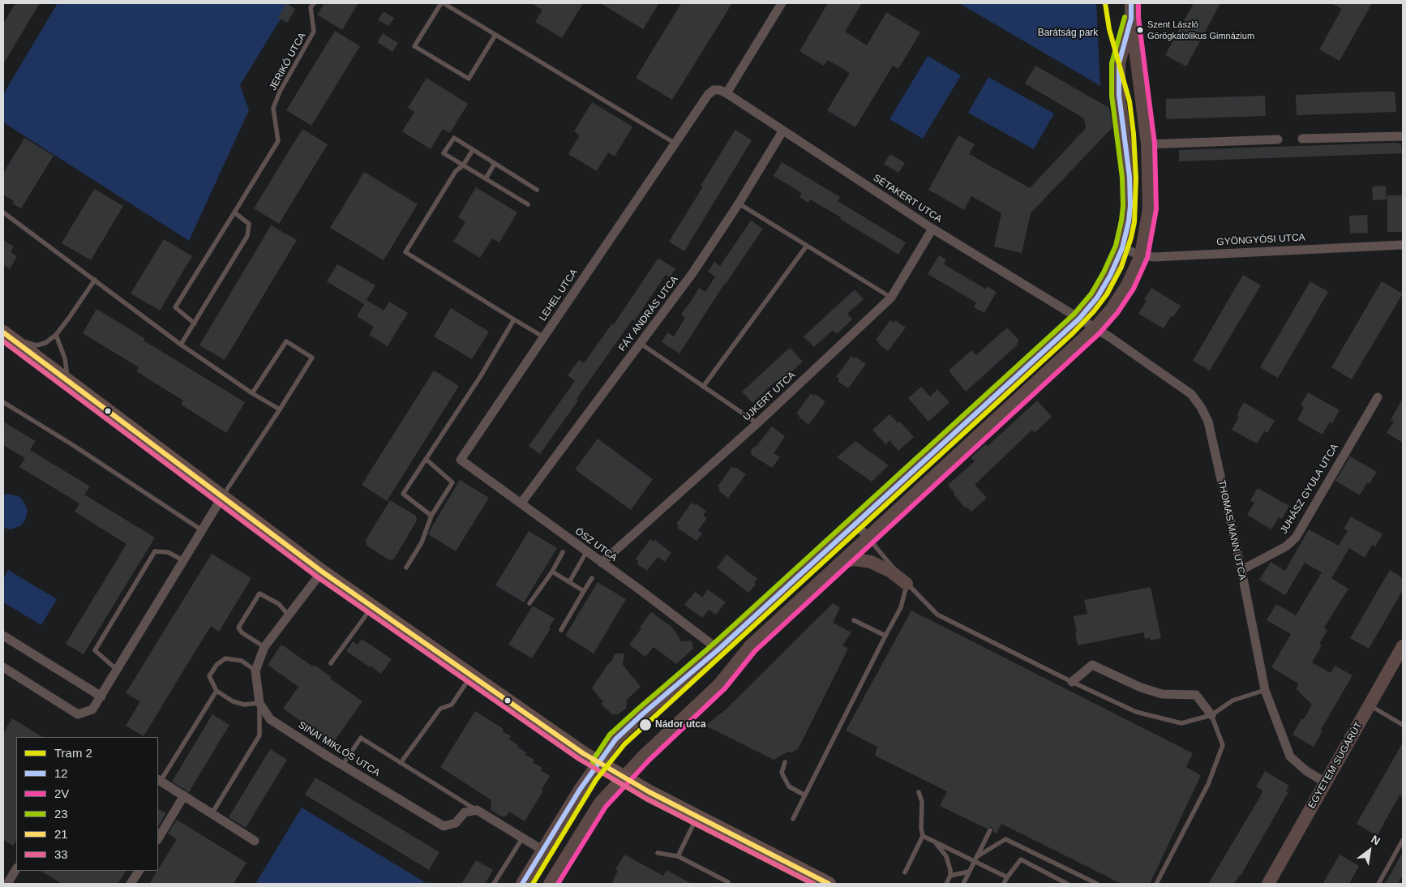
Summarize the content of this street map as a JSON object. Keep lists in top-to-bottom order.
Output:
{
  "streets": {
    "street": [
      "SÉTAKERT UTCA",
      "GYÖNGYÖSI UTCA",
      "LEHEL UTCA",
      "FÁY ANDRÁS UTCA",
      "ÚJKERT UTCA",
      "JUHÁSZ GYULA UTCA",
      "THOMAS MANN UTCA",
      "ÖSZ UTCA",
      "SINAI MIKLÓS UTCA",
      "EGYETEM SUGÁRÚT"
    ],
    "lane": ["JERIKÓ UTCA"]
  },
  "crossings": [
    ["SÉTAKERT UTCA", "LEHEL UTCA"],
    ["SÉTAKERT UTCA", "FÁY ANDRÁS UTCA"],
    ["SÉTAKERT UTCA", "ÚJKERT UTCA"],
    ["SÉTAKERT UTCA", "THOMAS MANN UTCA"],
    ["LEHEL UTCA", "ÖSZ UTCA"],
    ["FÁY ANDRÁS UTCA", "ÖSZ UTCA"],
    ["ÚJKERT UTCA", "ÖSZ UTCA"],
    ["JUHÁSZ GYULA UTCA", "THOMAS MANN UTCA"],
    ["THOMAS MANN UTCA", "EGYETEM SUGÁRÚT"]
  ],
  "parks": ["Barátság park"],
  "places": ["Szent László Görögkatolikus Gimnázium", "Nádor utca"],
  "lines": [
    "tram line 2",
    "transit line 12",
    "transit line 2V",
    "transit line 23",
    "transit line 21",
    "transit line 33"
  ],
  "legend": [
    "Tram 2",
    "12",
    "2V",
    "23",
    "21",
    "33"
  ],
  "north": "top right"
}
